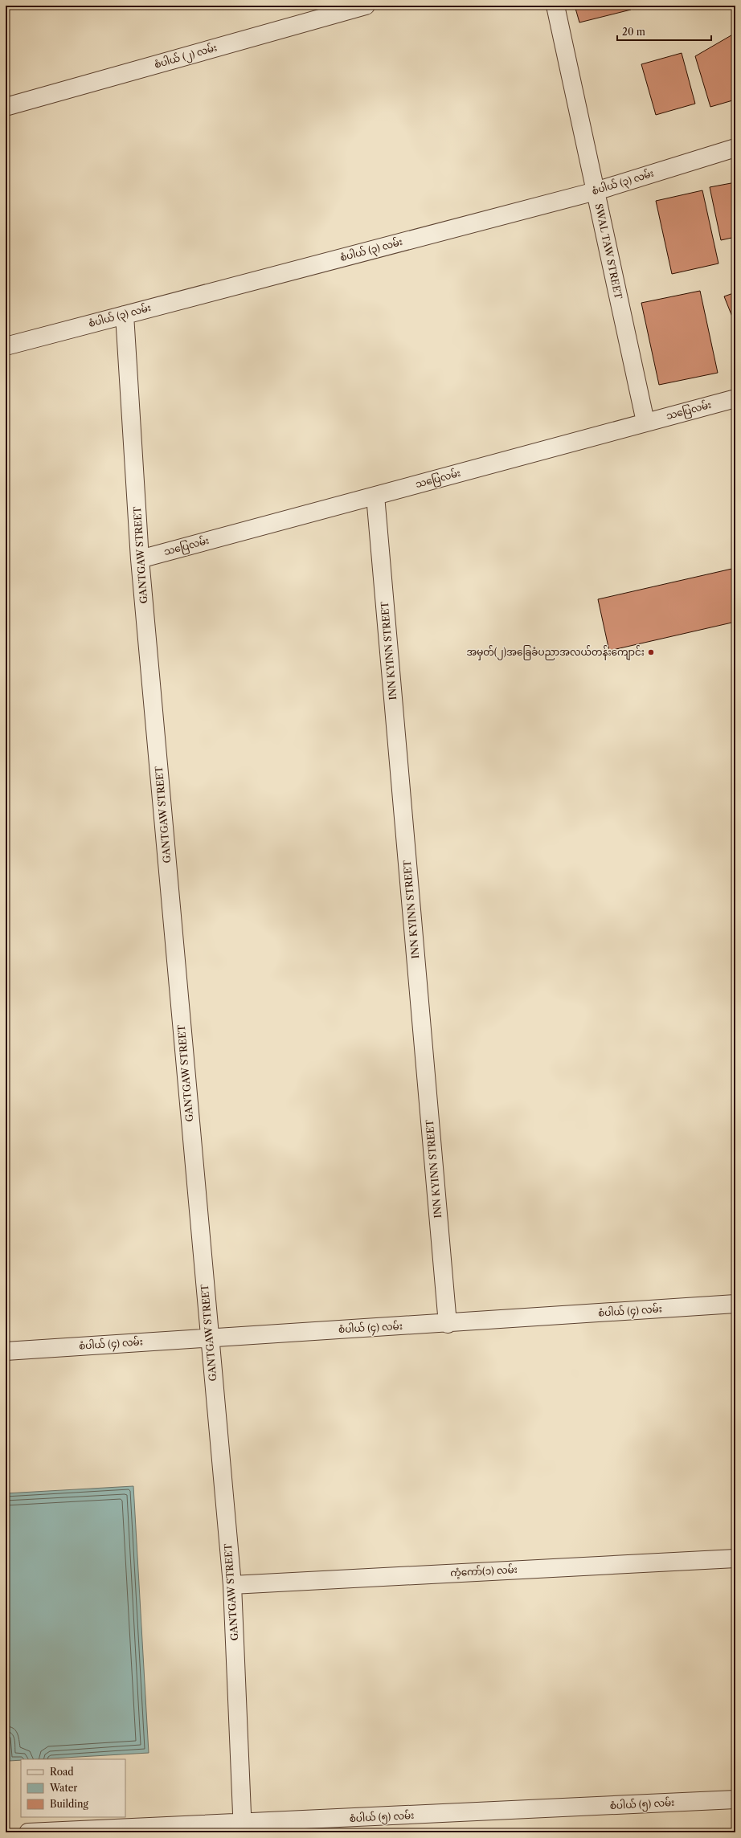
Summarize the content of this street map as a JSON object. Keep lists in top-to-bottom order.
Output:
{
  "streets": {
    "street": [
      "စံပါယ် (၂) လမ်း",
      "စံပါယ် (၃) လမ်း",
      "SWAL TAW STREET",
      "သပြေလမ်း",
      "GANTGAW STREET",
      "INN KYINN STREET",
      "စံပါယ် (၄) လမ်း",
      "ကံ့ကော်(၁) လမ်း",
      "စံပါယ် (၅) လမ်း"
    ]
  },
  "crossings": [
    ["စံပါယ် (၃) လမ်း", "SWAL TAW STREET"],
    ["စံပါယ် (၃) လမ်း", "GANTGAW STREET"],
    ["SWAL TAW STREET", "သပြေလမ်း"],
    ["သပြေလမ်း", "GANTGAW STREET"],
    ["သပြေလမ်း", "INN KYINN STREET"],
    ["GANTGAW STREET", "စံပါယ် (၄) လမ်း"],
    ["GANTGAW STREET", "ကံ့ကော်(၁) လမ်း"],
    ["GANTGAW STREET", "စံပါယ် (၅) လမ်း"],
    ["INN KYINN STREET", "စံပါယ် (၄) လမ်း"]
  ],
  "places": ["အမှတ်(၂)အခြေခံပညာအလယ်တန်းကျောင်း"],
  "legend": ["Road", "Water", "Building"],
  "scale_bar": "20 m"
}
